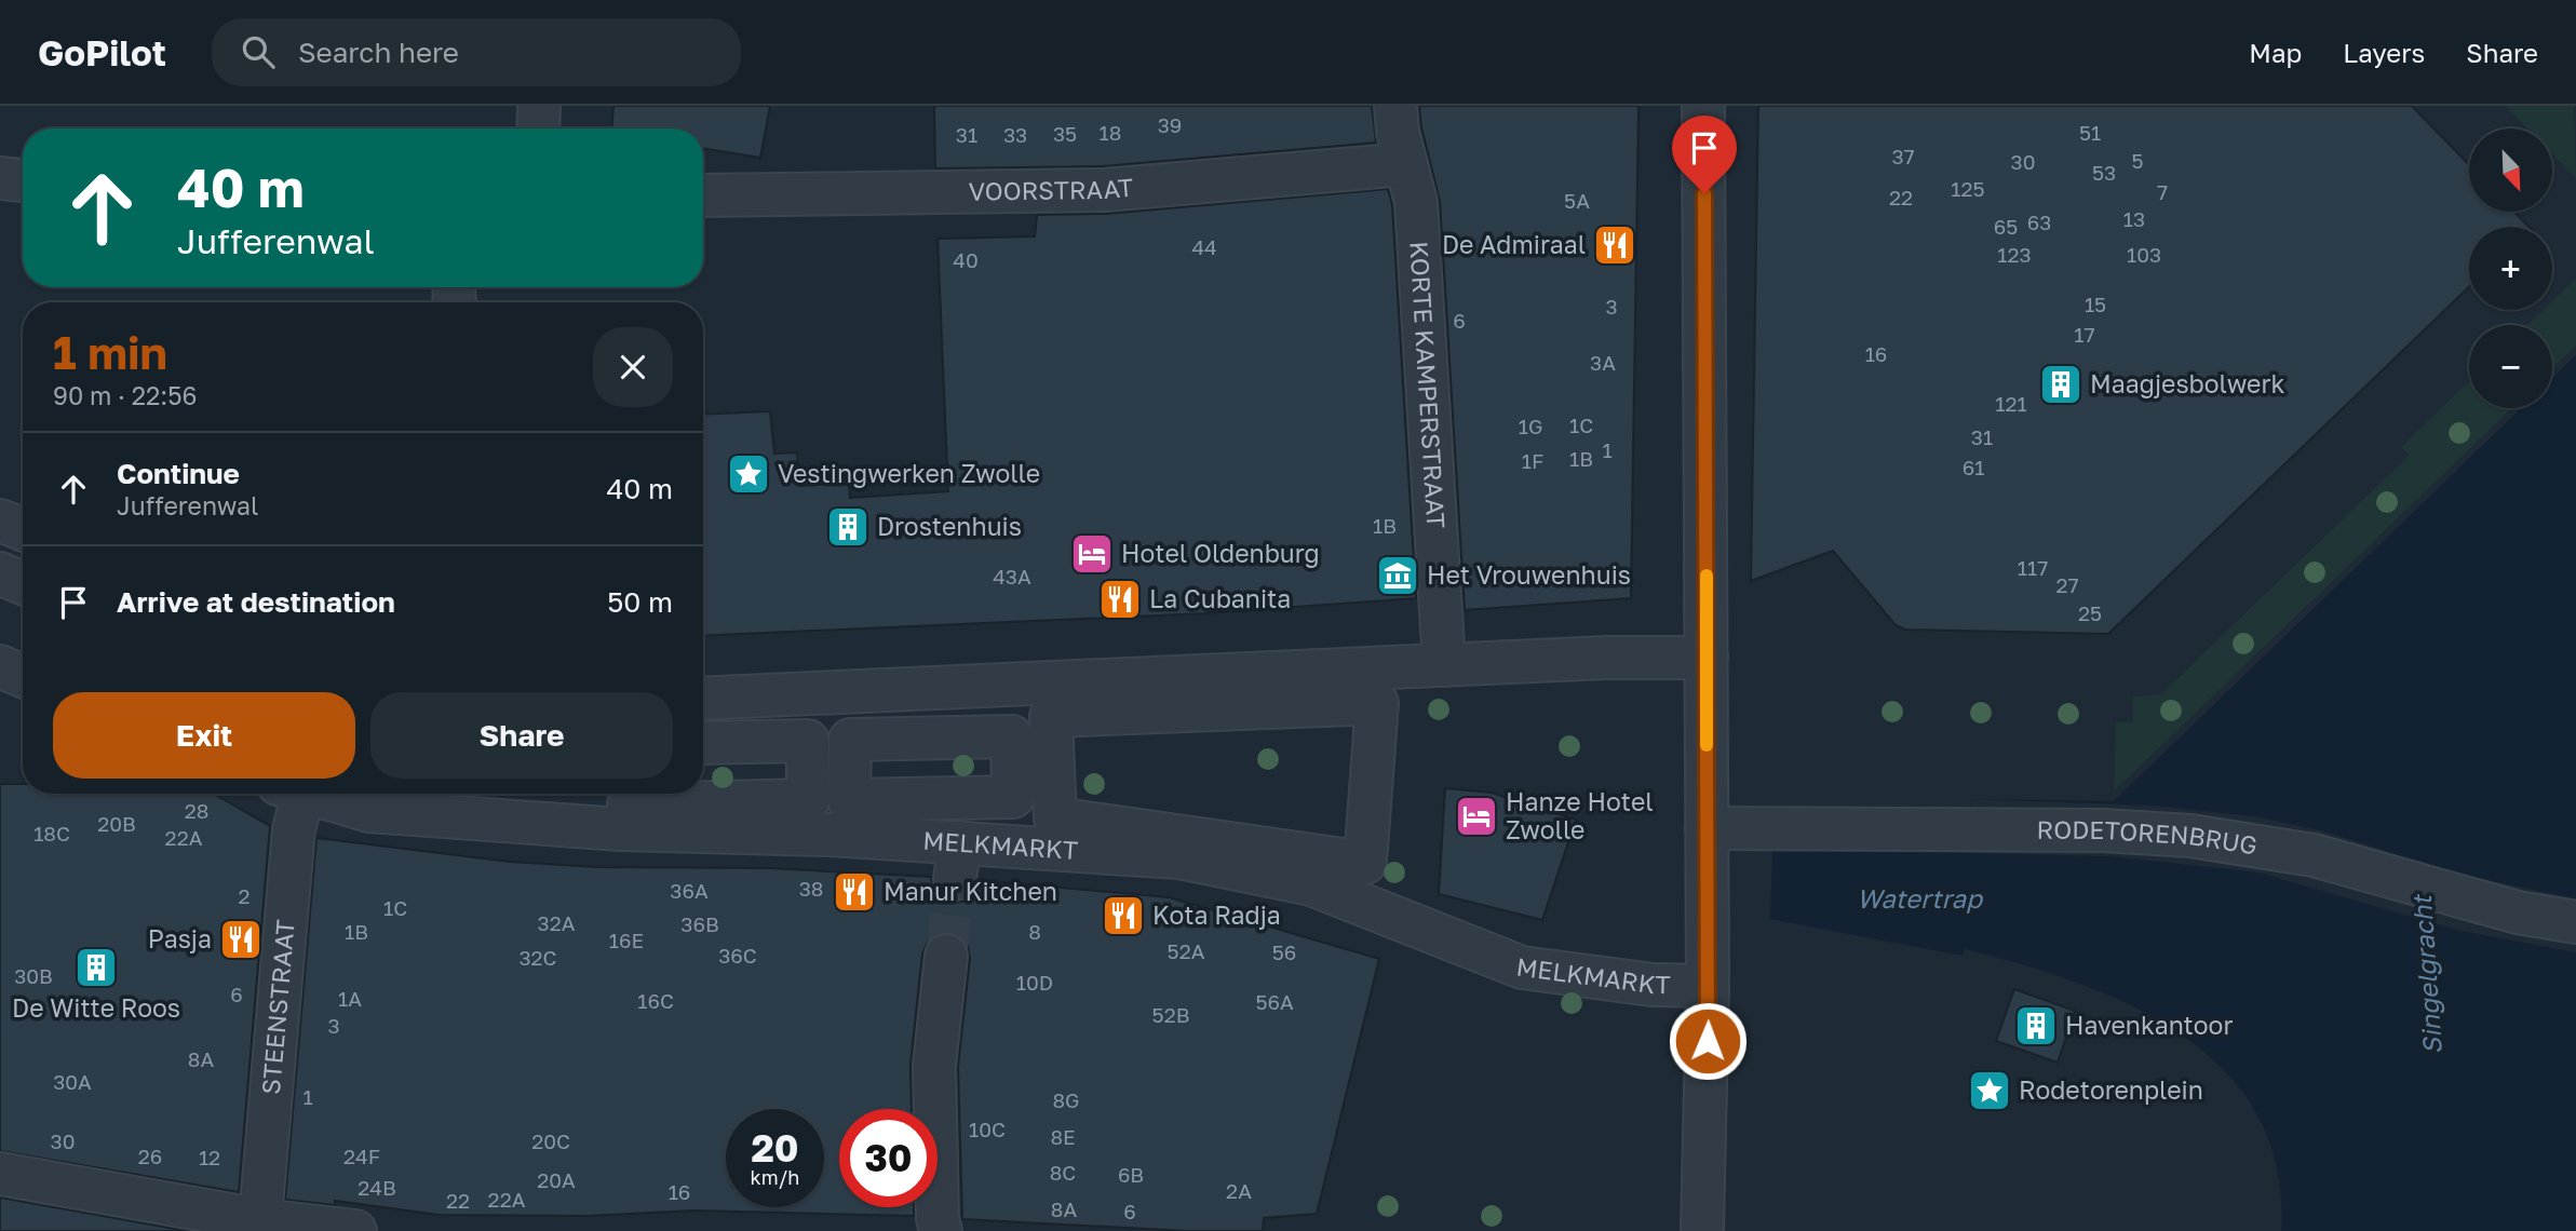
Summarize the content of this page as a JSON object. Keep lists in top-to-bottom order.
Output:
{
  "streets": {
    "street": [
      "VOORSTRAAT",
      "KORTE KAMPERSTRAAT",
      "RODETORENBRUG",
      "MELKMARKT",
      "STEENSTRAAT"
    ]
  },
  "crossings": [
    ["VOORSTRAAT", "KORTE KAMPERSTRAAT"]
  ],
  "water": ["Watertrap", "Singelgracht"],
  "places": {
    "restaurant": [
      "De Admiraal",
      "La Cubanita",
      "Manur Kitchen",
      "Kota Radja",
      "Pasja"
    ],
    "building": [
      "Maagjesbolwerk",
      "Drostenhuis",
      "De Witte Roos",
      "Havenkantoor"
    ],
    "place": ["Vestingwerken Zwolle", "Rodetorenplein"],
    "hotel": ["Hotel Oldenburg", "Hanze Hotel Zwolle"],
    "museum": ["Het Vrouwenhuis"]
  },
  "house_numbers": [
    "39",
    "18",
    "51",
    "35",
    "31",
    "33",
    "37",
    "5",
    "30",
    "53",
    "125",
    "7",
    "22",
    "5A",
    "13",
    "63",
    "65",
    "44",
    "123",
    "103",
    "40",
    "15",
    "3",
    "6",
    "17",
    "16",
    "3A",
    "121",
    "1C",
    "1G",
    "31",
    "1",
    "1B",
    "1F",
    "61",
    "1B",
    "117",
    "43A",
    "27",
    "25",
    "28",
    "20B",
    "18C",
    "22A",
    "38",
    "36A",
    "2",
    "1C",
    "32A",
    "36B",
    "1B",
    "8",
    "16E",
    "52A",
    "56",
    "36C",
    "32C",
    "30B",
    "10D",
    "6",
    "1A",
    "16C",
    "56A",
    "52B",
    "3",
    "8A",
    "30A",
    "1",
    "8G",
    "10C",
    "8E",
    "30",
    "20C",
    "26",
    "24F",
    "12",
    "8C",
    "6B",
    "20A",
    "24B",
    "2A",
    "16",
    "22A",
    "22",
    "8A",
    "6"
  ],
  "north": "bottom right",
  "page": {
    "header": "GoPilot",
    "search": "Search here",
    "nav": ["Map", "Layers", "Share"],
    "map_buttons": ["+", "−"],
    "turn": ["40 m", "Jufferenwal"],
    "heading": ["1 min", "90 m · 22:56"],
    "list": [
      {
        "name": "Continue",
        "note": "Jufferenwal",
        "value": "40 m"
      },
      {
        "name": "Arrive at destination",
        "value": "50 m"
      }
    ],
    "buttons": ["Exit", "Share"],
    "speed": "20 km/h",
    "limit": "30"
  }
}
